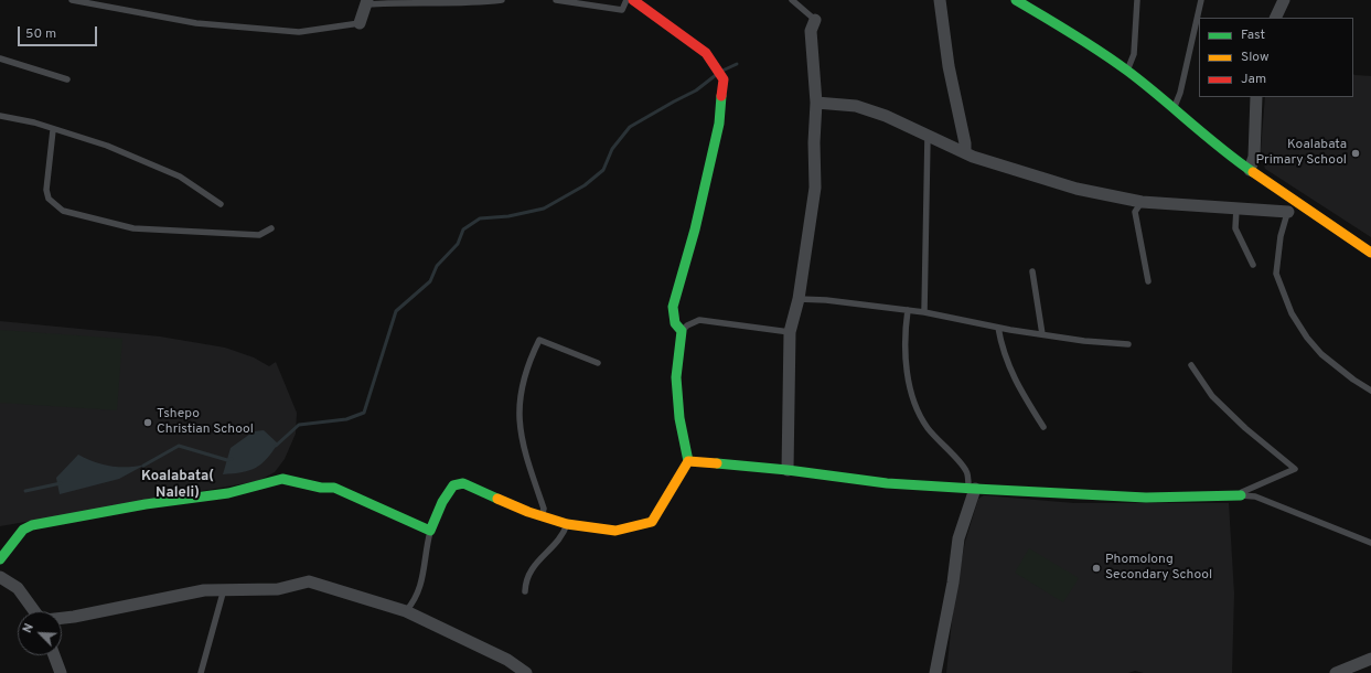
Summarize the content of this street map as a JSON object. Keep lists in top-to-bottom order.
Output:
{
  "districts": ["Koalabata( Naleli)"],
  "places": ["Koalabata Primary School", "Tshepo Christian School", "Phomolong Secondary School"],
  "legend": ["Fast", "Slow", "Jam"],
  "scale_bar": "50 m",
  "north": "top left"
}
